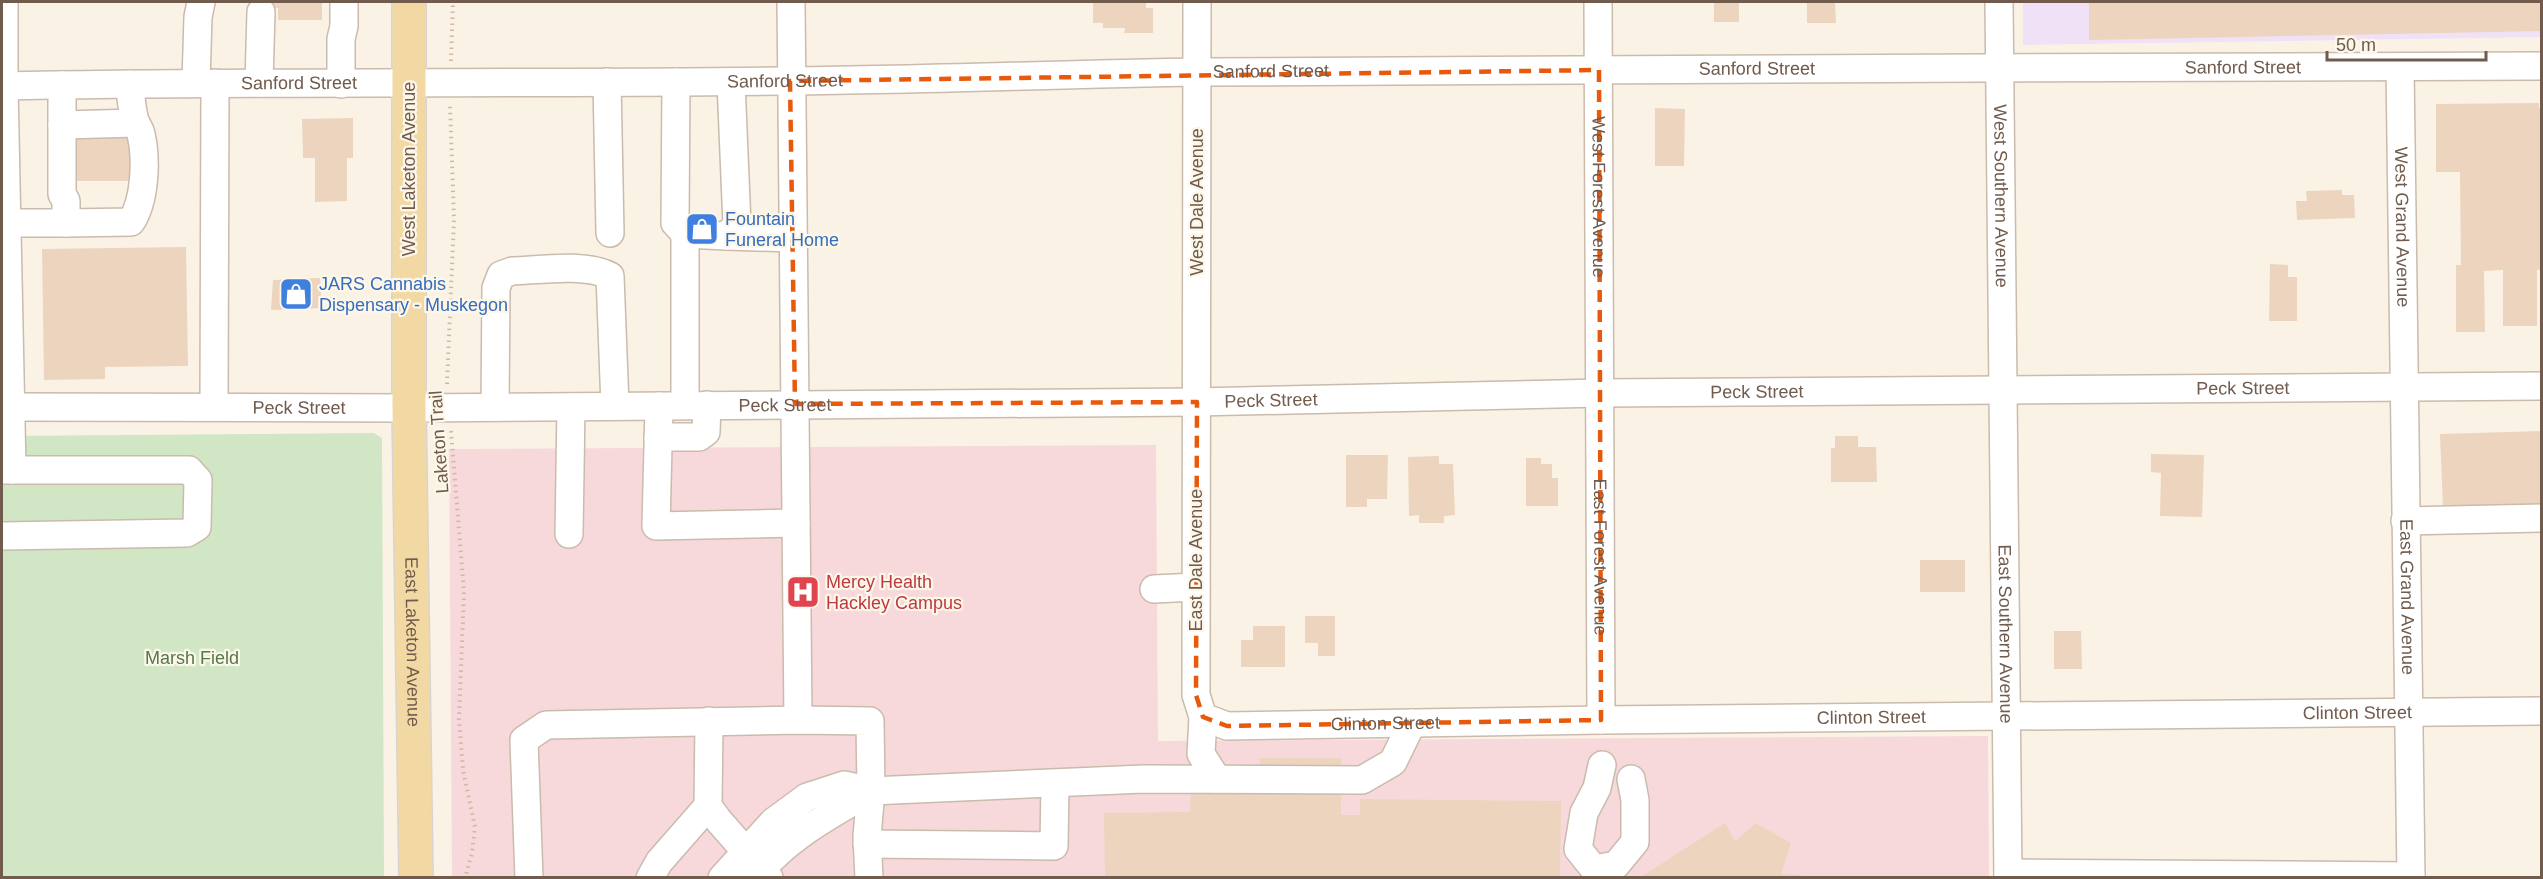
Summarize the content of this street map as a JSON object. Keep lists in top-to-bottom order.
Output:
{
  "streets": {
    "main road": ["West Laketon Avenue", "East Laketon Avenue"],
    "street": [
      "Sanford Street",
      "West Southern Avenue",
      "West Forest Avenue",
      "West Dale Avenue",
      "West Grand Avenue",
      "Peck Street",
      "East Forest Avenue",
      "East Dale Avenue",
      "East Grand Avenue",
      "East Southern Avenue",
      "Clinton Street"
    ],
    "path": ["Laketon Trail"]
  },
  "crossings": [
    ["Sanford Street", "West Laketon Avenue"],
    ["Sanford Street", "West Southern Avenue"],
    ["Sanford Street", "West Forest Avenue"],
    ["Sanford Street", "West Dale Avenue"],
    ["Sanford Street", "West Grand Avenue"],
    ["Sanford Street", "Laketon Trail"],
    ["West Laketon Avenue", "Peck Street"],
    ["West Laketon Avenue", "East Laketon Avenue"],
    ["West Southern Avenue", "Peck Street"],
    ["West Southern Avenue", "East Southern Avenue"],
    ["West Forest Avenue", "Peck Street"],
    ["West Forest Avenue", "East Forest Avenue"],
    ["West Dale Avenue", "Peck Street"],
    ["West Dale Avenue", "East Dale Avenue"],
    ["West Grand Avenue", "Peck Street"],
    ["West Grand Avenue", "East Grand Avenue"],
    ["Peck Street", "Laketon Trail"],
    ["Peck Street", "East Forest Avenue"],
    ["Peck Street", "East Dale Avenue"],
    ["Peck Street", "East Grand Avenue"],
    ["Peck Street", "East Southern Avenue"],
    ["Peck Street", "East Laketon Avenue"],
    ["East Forest Avenue", "Clinton Street"],
    ["East Dale Avenue", "Clinton Street"],
    ["East Grand Avenue", "Clinton Street"],
    ["East Southern Avenue", "Clinton Street"]
  ],
  "parks": ["Marsh Field"],
  "places": {
    "shop": ["Fountain Funeral Home", "JARS Cannabis Dispensary - Muskegon"],
    "hospital": ["Mercy Health Hackley Campus"]
  },
  "scale_bar": "50 m"
}
